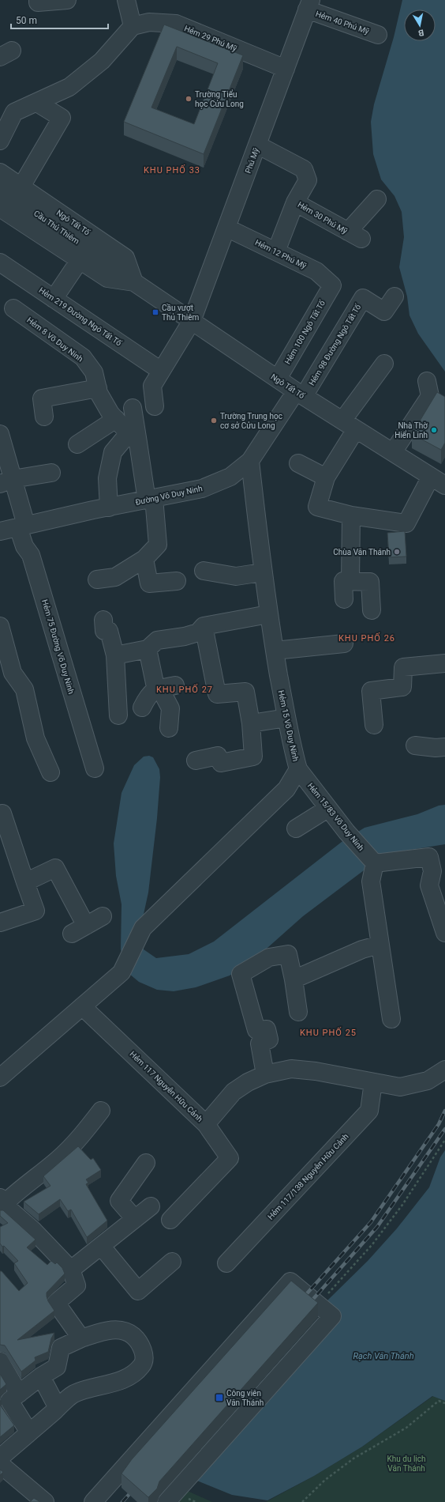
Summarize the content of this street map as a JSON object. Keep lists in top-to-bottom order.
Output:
{
  "streets": {
    "street": [
      "Hẻm 40 Phú Mỹ",
      "Hẻm 29 Phú Mỹ",
      "Phú Mỹ",
      "Hẻm 30 Phú Mỹ",
      "Ngô Tất Tố",
      "Cầu Thủ Thiêm",
      "Hẻm 12 Phú Mỹ",
      "Hẻm 219 Đường Ngô Tất Tố",
      "Hẻm 100 Ngô Tất Tố",
      "Hẻm 8 Võ Duy Ninh",
      "Hẻm 98 Đường Ngô Tất Tố",
      "Đường Võ Duy Ninh",
      "Hẻm 75 Đường Võ Duy Ninh",
      "Hẻm 15 Võ Duy Ninh",
      "Hẻm 15/83 Võ Duy Ninh",
      "Hẻm 117 Nguyễn Hữu Cảnh",
      "Hẻm 117/138 Nguyễn Hữu Cảnh"
    ]
  },
  "crossings": [
    ["Hẻm 40 Phú Mỹ", "Phú Mỹ"],
    ["Hẻm 29 Phú Mỹ", "Phú Mỹ"],
    ["Phú Mỹ", "Hẻm 30 Phú Mỹ"],
    ["Phú Mỹ", "Ngô Tất Tố"],
    ["Phú Mỹ", "Hẻm 12 Phú Mỹ"],
    ["Phú Mỹ", "Hẻm 219 Đường Ngô Tất Tố"],
    ["Ngô Tất Tố", "Cầu Thủ Thiêm"],
    ["Ngô Tất Tố", "Hẻm 100 Ngô Tất Tố"],
    ["Ngô Tất Tố", "Hẻm 98 Đường Ngô Tất Tố"],
    ["Ngô Tất Tố", "Đường Võ Duy Ninh"],
    ["Hẻm 12 Phú Mỹ", "Hẻm 100 Ngô Tất Tố"],
    ["Hẻm 98 Đường Ngô Tất Tố", "Đường Võ Duy Ninh"],
    ["Đường Võ Duy Ninh", "Hẻm 75 Đường Võ Duy Ninh"],
    ["Đường Võ Duy Ninh", "Hẻm 15 Võ Duy Ninh"],
    ["Hẻm 15 Võ Duy Ninh", "Hẻm 15/83 Võ Duy Ninh"],
    ["Hẻm 15 Võ Duy Ninh", "Hẻm 117 Nguyễn Hữu Cảnh"],
    ["Hẻm 117 Nguyễn Hữu Cảnh", "Hẻm 117/138 Nguyễn Hữu Cảnh"]
  ],
  "districts": [
    "KHU PHỐ 33",
    "KHU PHỐ 26",
    "KHU PHỐ 27",
    "KHU PHỐ 25"
  ],
  "water": ["Rạch Văn Thánh"],
  "parks": ["Khu du lịch Văn Thánh"],
  "places": {
    "other": [
      "Trường Tiểu học Cửu Long",
      "Trường Trung học cơ sở Cửu Long",
      "Nhà Thờ Hiển Linh",
      "Chùa Văn Thánh"
    ],
    "transit": ["Cầu vượt Thủ Thiêm", "Công viên Văn Thánh"]
  },
  "scale_bar": "50 m",
  "north": "bottom"
}
